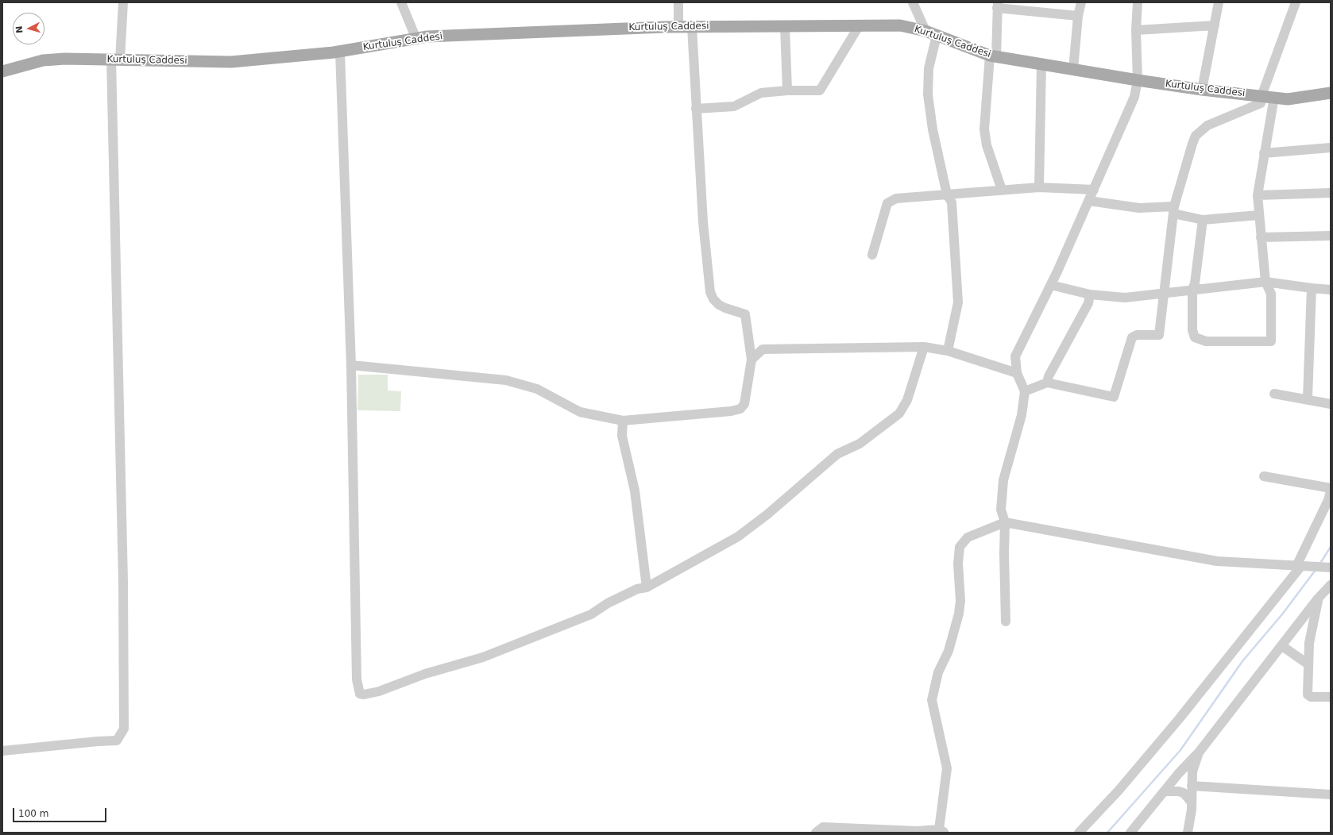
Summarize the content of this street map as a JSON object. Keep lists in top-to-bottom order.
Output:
{
  "streets": {
    "main road": ["Kurtuluş Caddesi"]
  },
  "scale_bar": "100 m",
  "north": "left"
}
